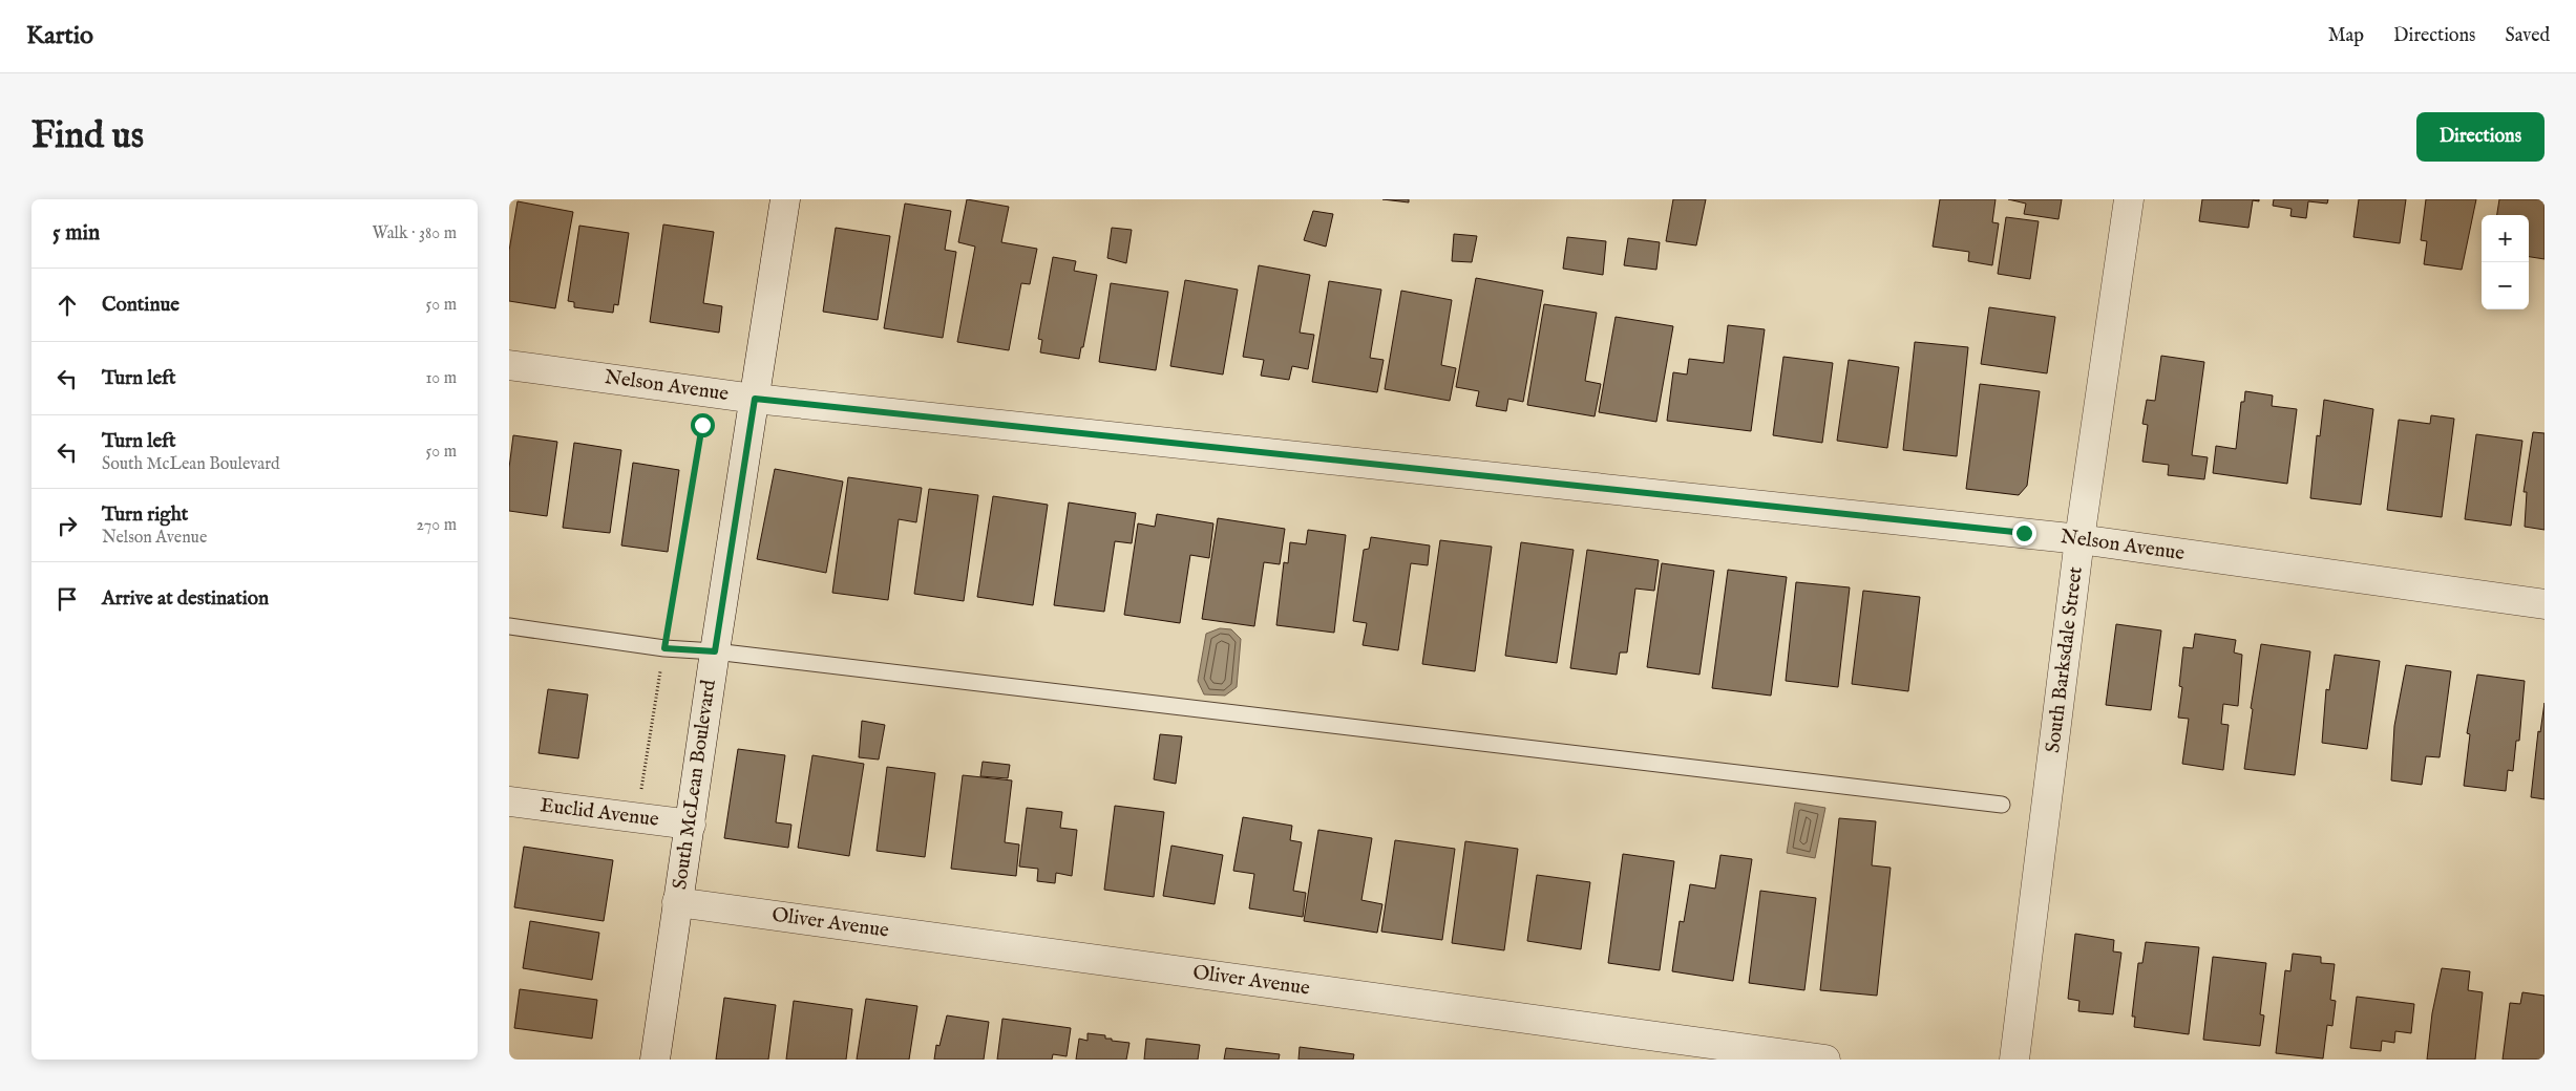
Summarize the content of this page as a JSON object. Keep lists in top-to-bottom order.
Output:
{
  "streets": {
    "street": [
      "Nelson Avenue",
      "South Barksdale Street",
      "South McLean Boulevard",
      "Euclid Avenue",
      "Oliver Avenue"
    ]
  },
  "crossings": [
    ["Nelson Avenue", "South Barksdale Street"],
    ["Nelson Avenue", "South McLean Boulevard"],
    ["South McLean Boulevard", "Euclid Avenue"],
    ["South McLean Boulevard", "Oliver Avenue"]
  ],
  "page": {
    "header": "Kartio",
    "nav": ["Map", "Directions", "Saved"],
    "buttons": "Directions",
    "title": "Find us",
    "heading": ["5 min", "Walk · 380 m"],
    "map_buttons": ["+", "−"],
    "list": [
      ["Continue", "50 m"],
      ["Turn left", "10 m"],
      ["Turn left", "South McLean Boulevard", "50 m"],
      ["Turn right", "Nelson Avenue", "270 m"],
      "Arrive at destination"
    ]
  }
}
